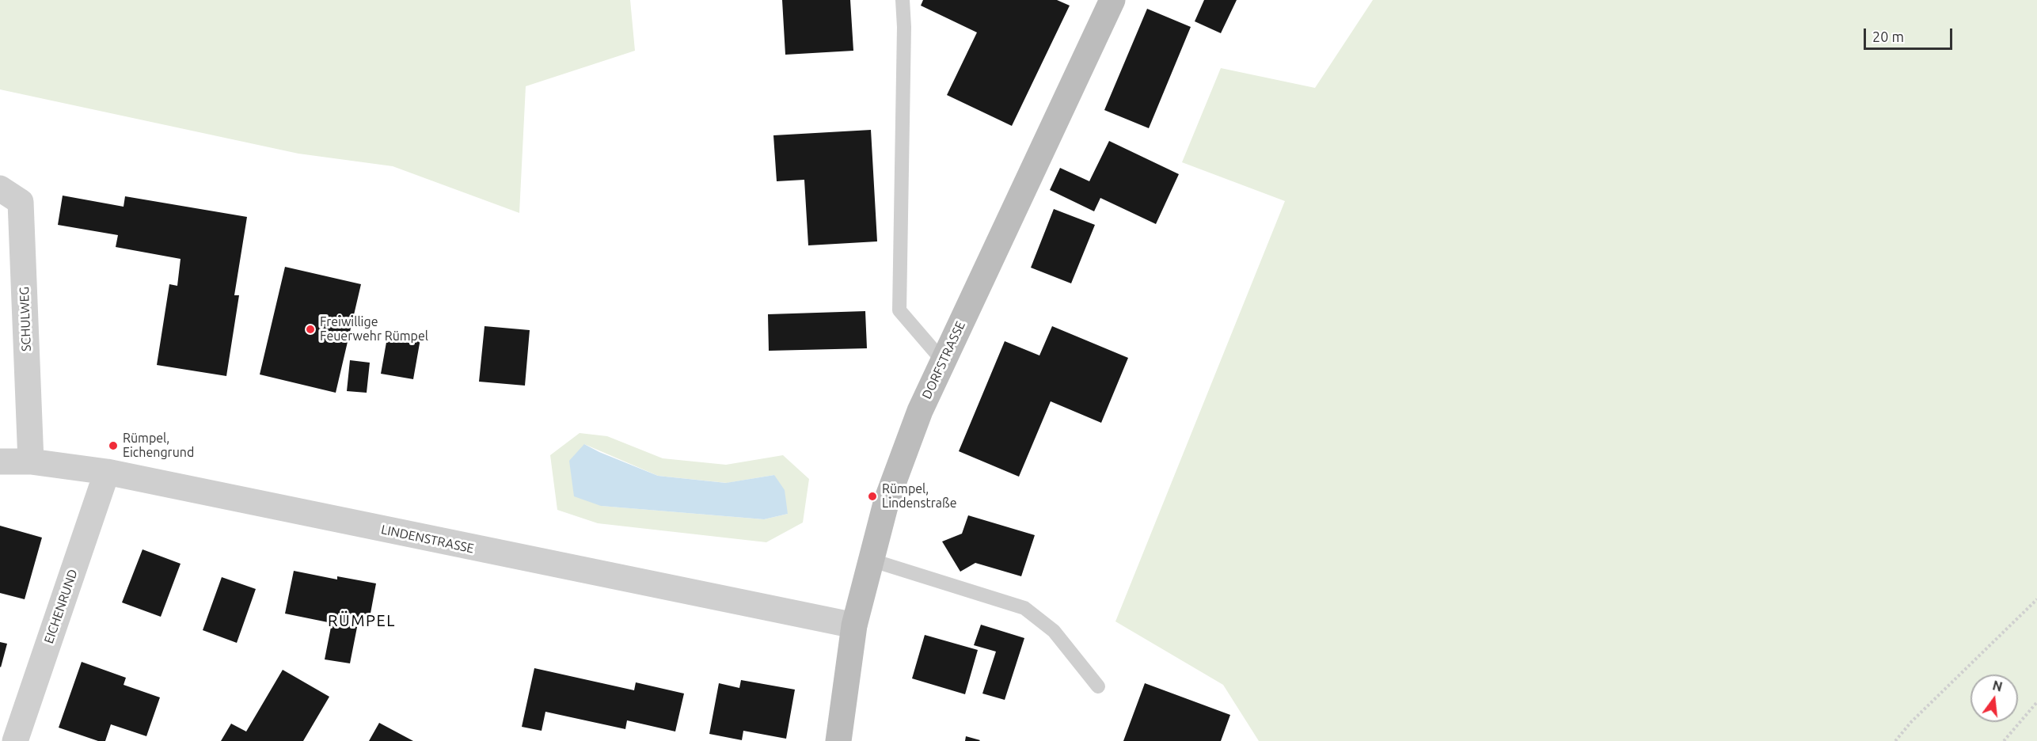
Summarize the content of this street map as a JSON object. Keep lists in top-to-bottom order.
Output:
{
  "streets": {
    "street": [
      "SCHULWEG",
      "DORFSTRASSE",
      "LINDENSTRASSE",
      "EICHENRUND"
    ]
  },
  "crossings": [
    ["SCHULWEG", "LINDENSTRASSE"],
    ["DORFSTRASSE", "LINDENSTRASSE"],
    ["LINDENSTRASSE", "EICHENRUND"]
  ],
  "districts": ["RÜMPEL"],
  "places": ["Freiwillige Feuerwehr Rümpel", "Rümpel, Eichengrund", "Rümpel, Lindenstraße"],
  "scale_bar": "20 m",
  "north": "top"
}
